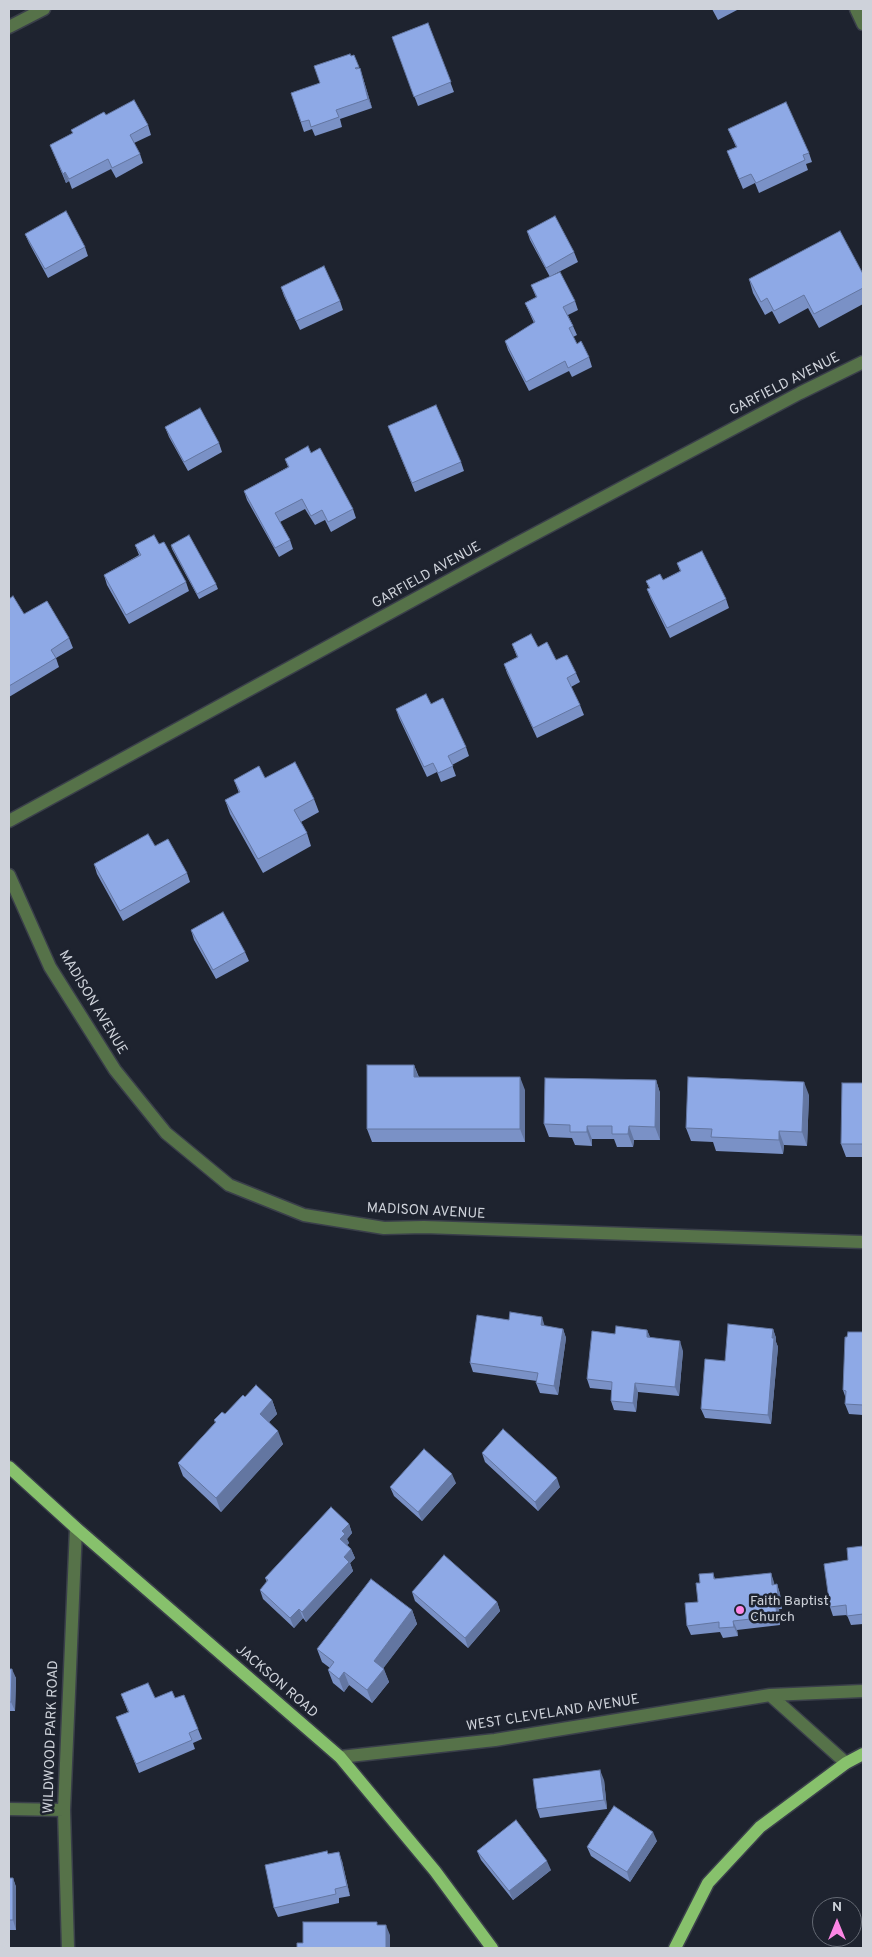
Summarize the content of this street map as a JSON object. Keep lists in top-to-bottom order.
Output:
{
  "streets": {
    "main road": ["JACKSON ROAD"],
    "street": [
      "GARFIELD AVENUE",
      "MADISON AVENUE",
      "WEST CLEVELAND AVENUE",
      "WILDWOOD PARK ROAD"
    ]
  },
  "crossings": [
    ["JACKSON ROAD", "WEST CLEVELAND AVENUE"],
    ["JACKSON ROAD", "WILDWOOD PARK ROAD"]
  ],
  "places": ["Faith Baptist Church"],
  "north": "top"
}
